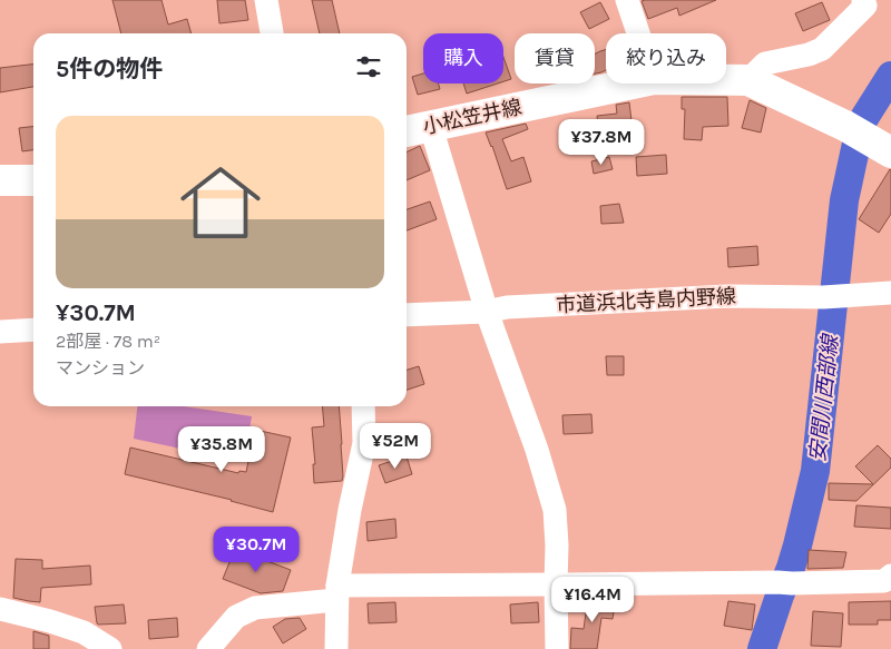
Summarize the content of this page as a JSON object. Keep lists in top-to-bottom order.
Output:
{
  "streets": {
    "main road": ["小松笠井線"],
    "street": ["市道浜北寺島内野線"]
  },
  "water": ["安間川西部線"],
  "page": {
    "chip": ["購入", "賃貸", "絞り込み"],
    "heading": "5件の物件",
    "list": [
      {
        "name": "¥30.7M",
        "note": "2部屋 · 78 m² · マンション"
      }
    ],
    "price": [
      "¥37.8M",
      "¥52M",
      "¥35.8M",
      "¥30.7M",
      "¥16.4M"
    ]
  }
}
